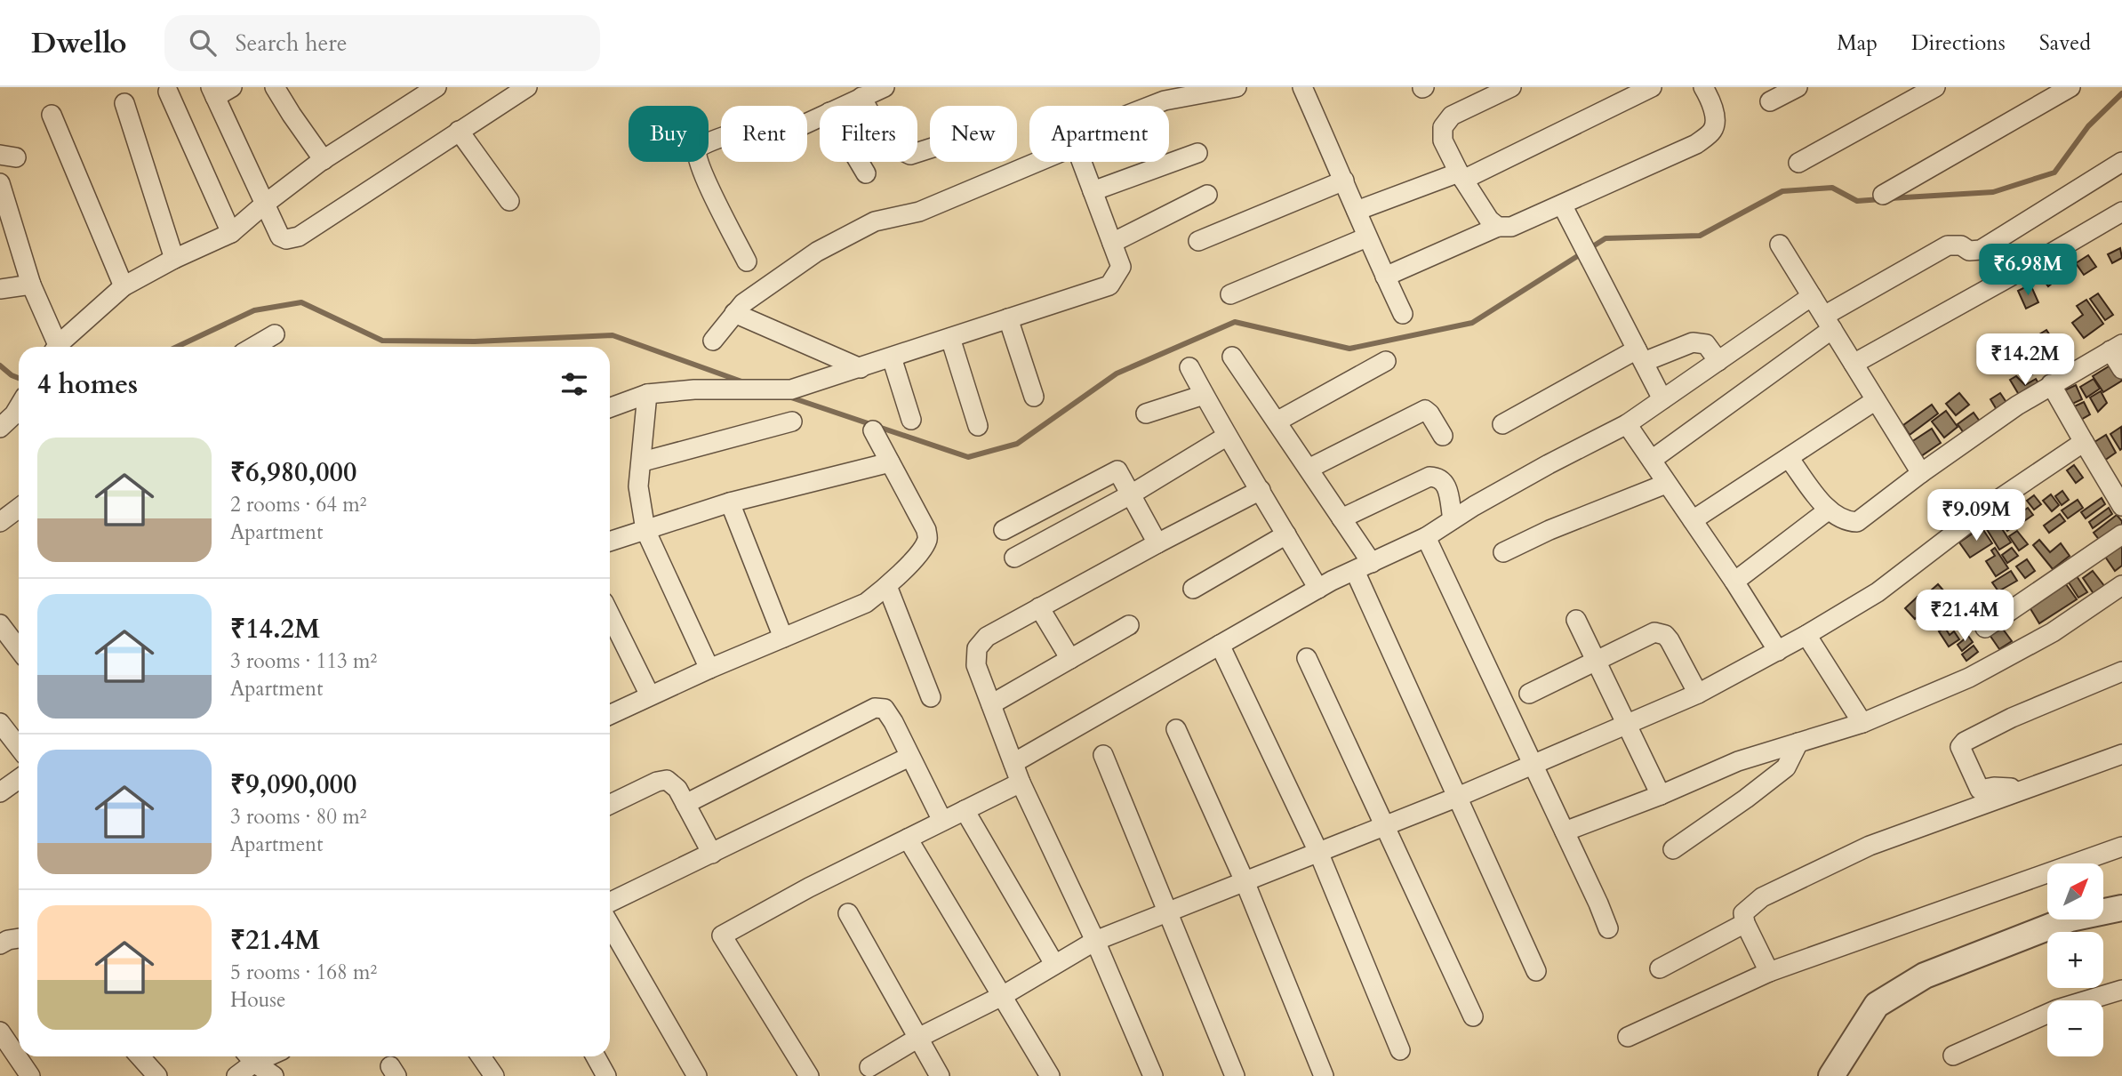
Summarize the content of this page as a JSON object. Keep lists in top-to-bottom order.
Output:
{
  "north": "top right",
  "page": {
    "header": "Dwello",
    "search": "Search here",
    "nav": ["Map", "Directions", "Saved"],
    "chip": [
      "Buy",
      "Rent",
      "Filters",
      "New",
      "Apartment"
    ],
    "price": [
      "₹6.98M",
      "₹14.2M",
      "₹9.09M",
      "₹21.4M"
    ],
    "heading": "4 homes",
    "list": [
      {
        "name": "₹6,980,000",
        "note": "2 rooms · 64 m² · Apartment"
      },
      {
        "name": "₹14.2M",
        "note": "3 rooms · 113 m² · Apartment"
      },
      {
        "name": "₹9,090,000",
        "note": "3 rooms · 80 m² · Apartment"
      },
      {
        "name": "₹21.4M",
        "note": "5 rooms · 168 m² · House"
      }
    ],
    "map_buttons": ["+", "−"]
  }
}
